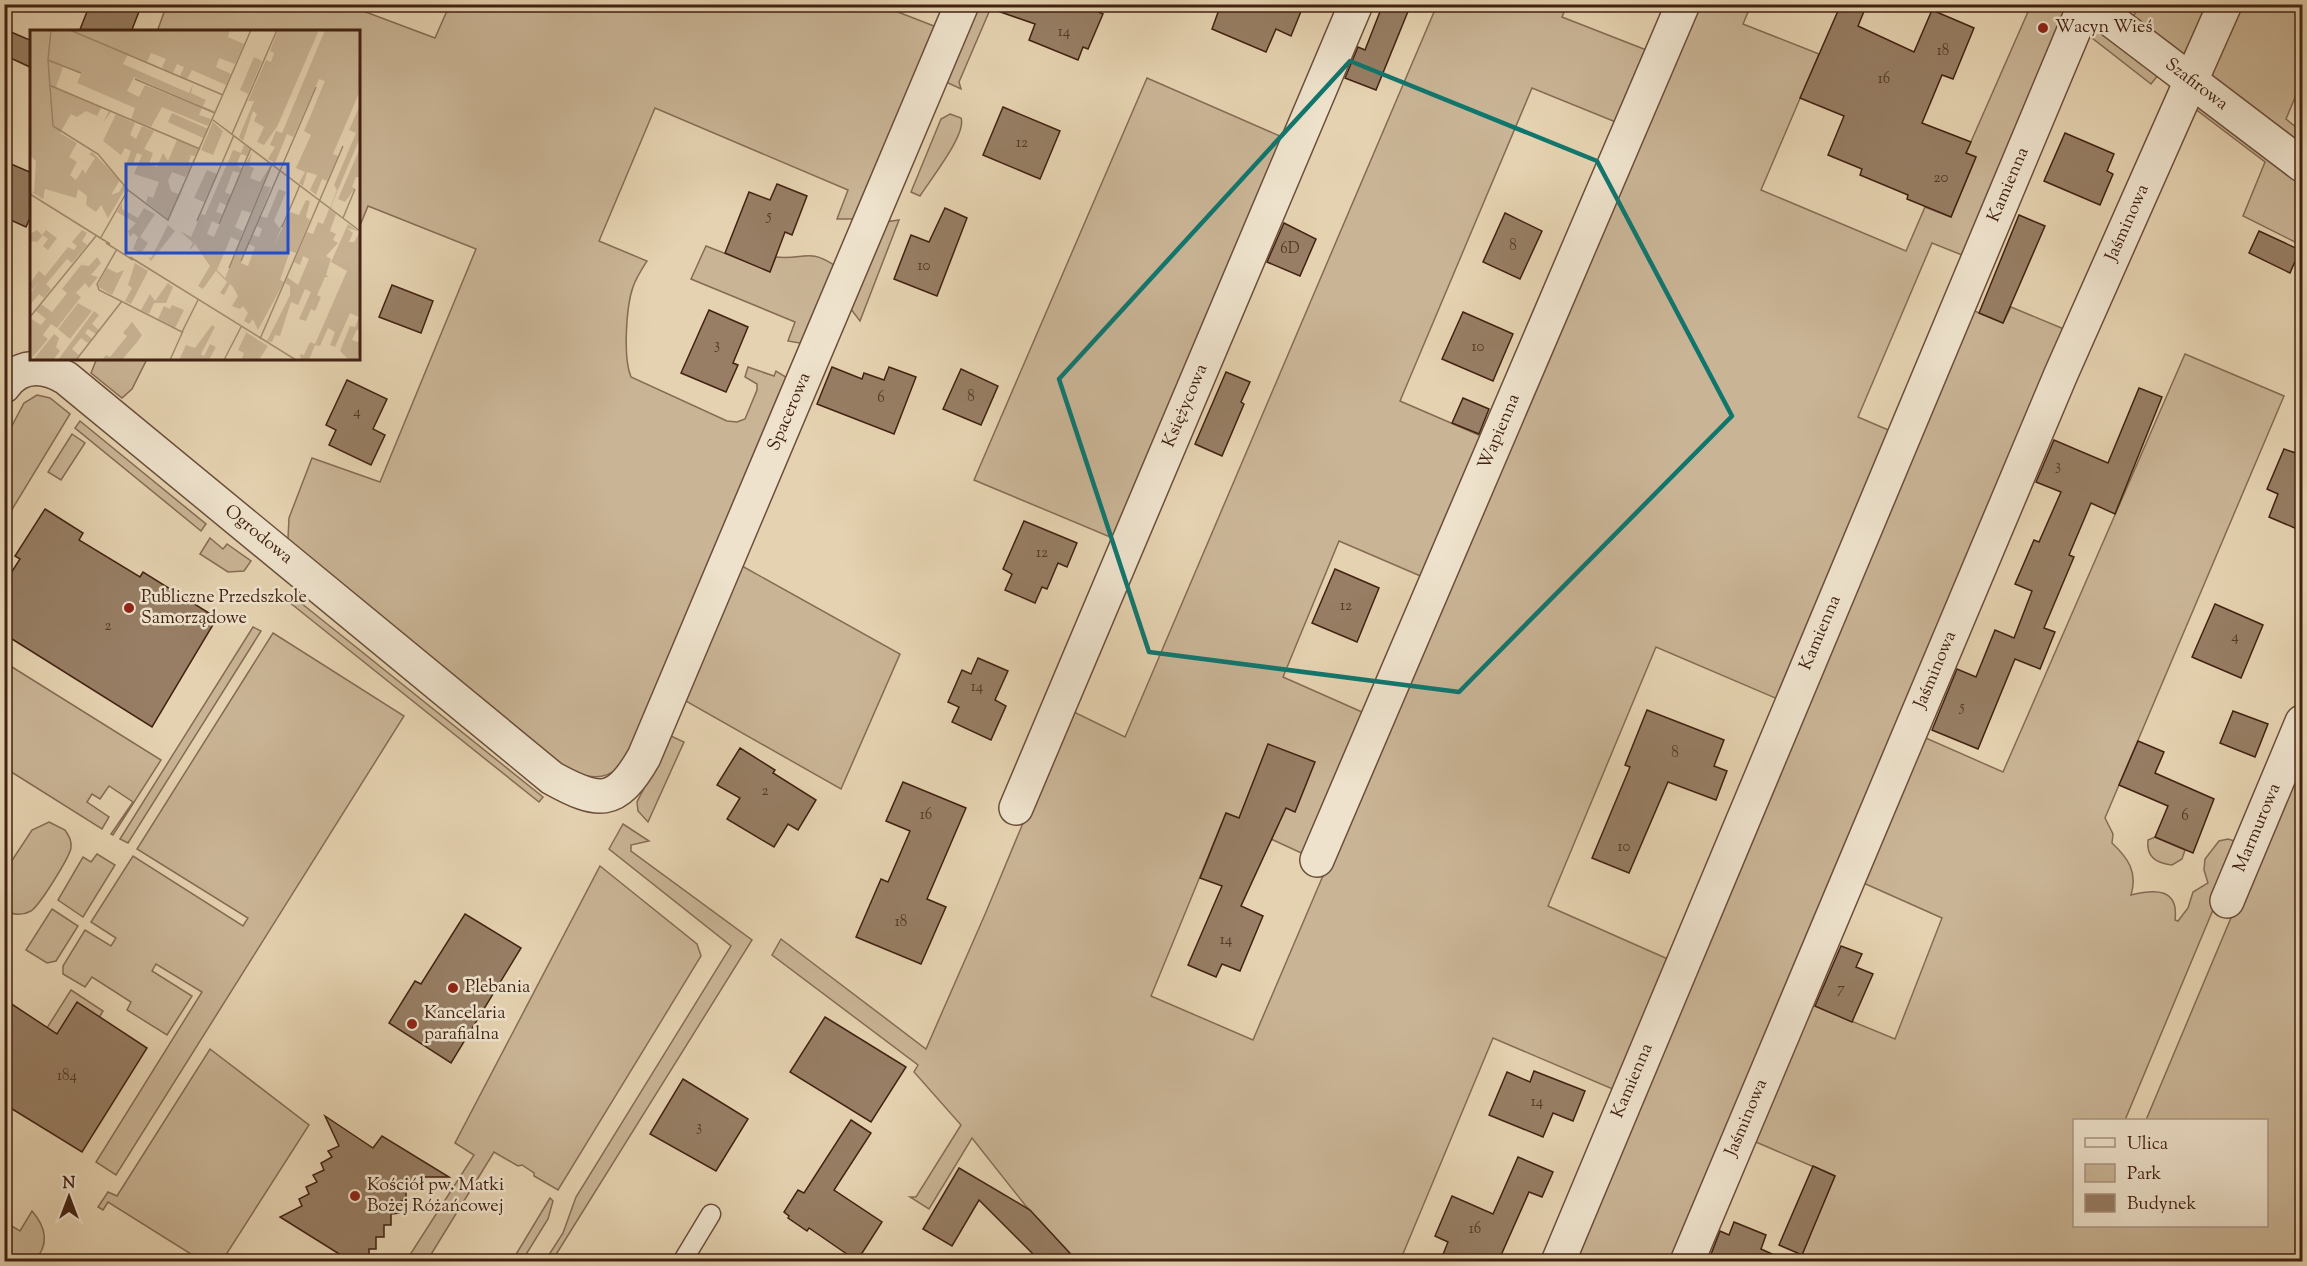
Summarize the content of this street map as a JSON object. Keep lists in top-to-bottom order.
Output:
{
  "streets": {
    "street": [
      "Szafirowa",
      "Kamienna",
      "Jaśminowa",
      "Księżycowa",
      "Spacerowa",
      "Wapienna",
      "Ogrodowa",
      "Marmurowa"
    ]
  },
  "crossings": [
    ["Szafirowa", "Jaśminowa"],
    ["Spacerowa", "Ogrodowa"]
  ],
  "places": [
    "Wacyn Wieś",
    "Publiczne Przedszkole Samorządowe",
    "Plebania",
    "Kancelaria parafialna",
    "Kościół pw. Matki Bożej Różańcowej"
  ],
  "house_numbers": [
    "14",
    "18",
    "16",
    "12",
    "20",
    "5",
    "8",
    "6D",
    "10",
    "3",
    "10",
    "8",
    "6",
    "4",
    "3",
    "12",
    "12",
    "2",
    "4",
    "14",
    "5",
    "8",
    "2",
    "16",
    "6",
    "10",
    "18",
    "14",
    "7",
    "184",
    "14",
    "3",
    "16"
  ],
  "legend": ["Ulica", "Park", "Budynek"],
  "north": "top"
}
